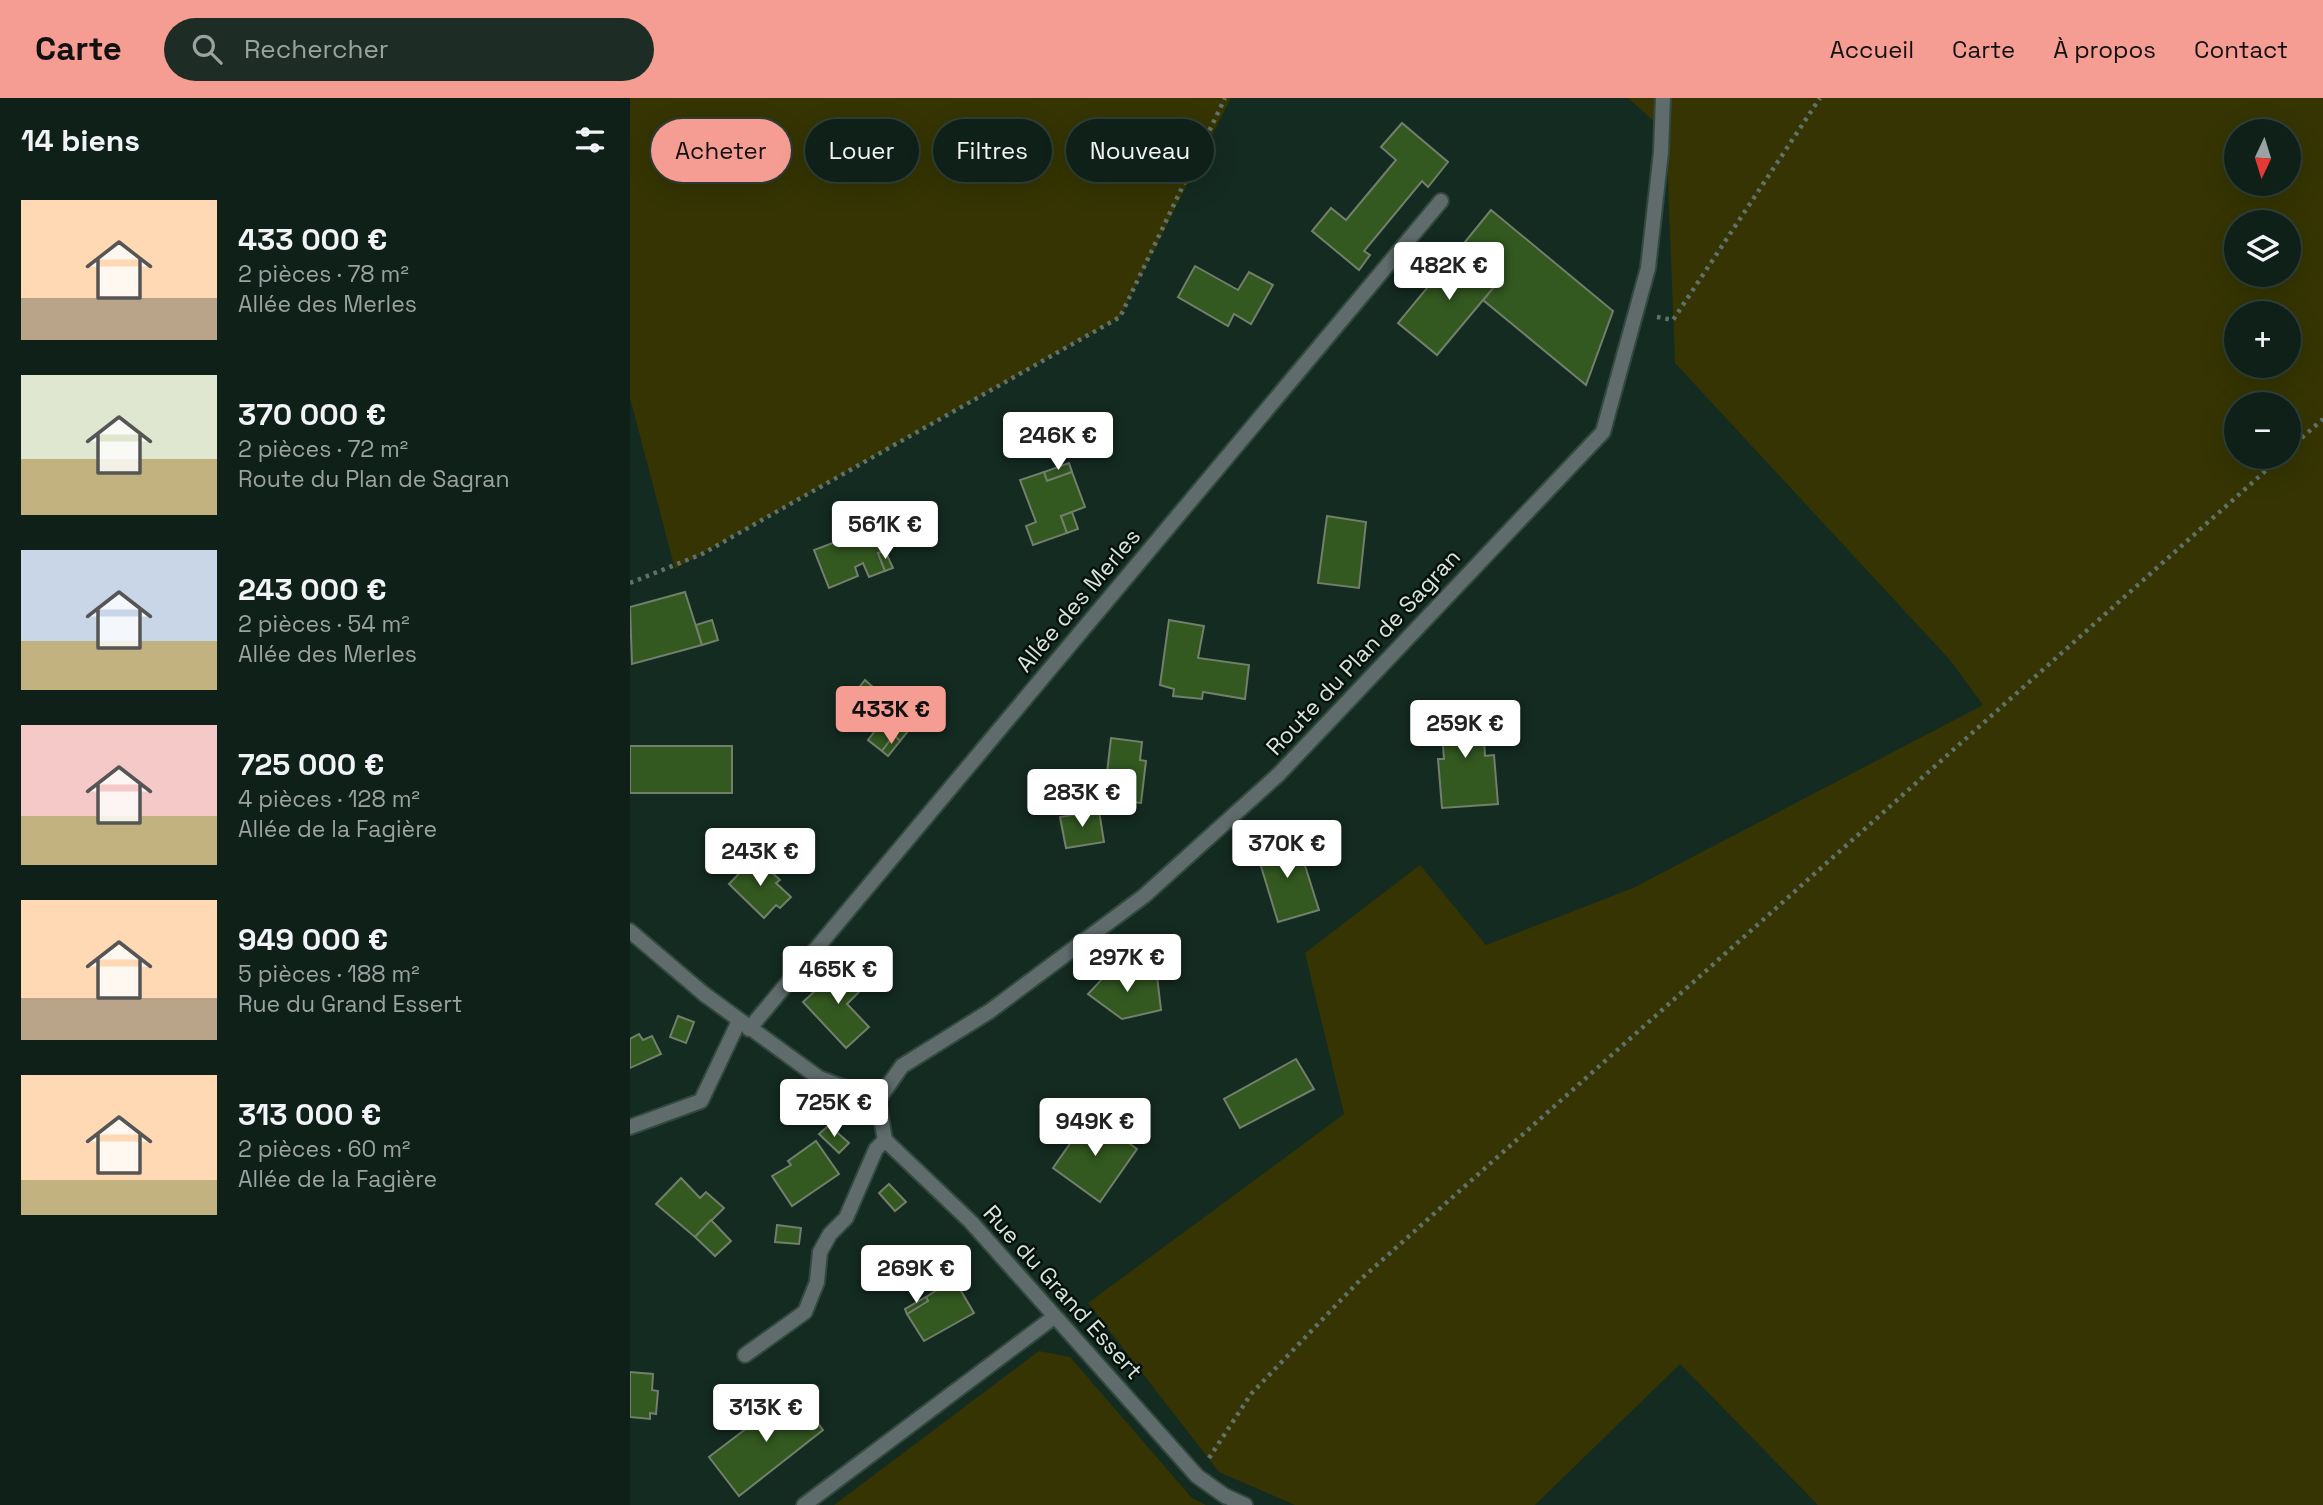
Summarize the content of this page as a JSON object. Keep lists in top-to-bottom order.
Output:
{
  "streets": {
    "street": ["Allée des Merles", "Route du Plan de Sagran", "Rue du Grand Essert"]
  },
  "north": "bottom",
  "page": {
    "header": "Carte",
    "search": "Rechercher",
    "nav": [
      "Accueil",
      "Carte",
      "À propos",
      "Contact"
    ],
    "heading": "14 biens",
    "map_buttons": ["+", "−"],
    "chip": [
      "Acheter",
      "Louer",
      "Filtres",
      "Nouveau"
    ],
    "list": [
      {
        "name": "433 000 €",
        "note": "2 pièces · 78 m² · Allée des Merles"
      },
      {
        "name": "370 000 €",
        "note": "2 pièces · 72 m² · Route du Plan de Sagran"
      },
      {
        "name": "243 000 €",
        "note": "2 pièces · 54 m² · Allée des Merles"
      },
      {
        "name": "725 000 €",
        "note": "4 pièces · 128 m² · Allée de la Fagière"
      },
      {
        "name": "949 000 €",
        "note": "5 pièces · 188 m² · Rue du Grand Essert"
      },
      {
        "name": "313 000 €",
        "note": "2 pièces · 60 m² · Allée de la Fagière"
      }
    ],
    "price": [
      "482K €",
      "246K €",
      "561K €",
      "433K €",
      "259K €",
      "283K €",
      "370K €",
      "243K €",
      "297K €",
      "465K €",
      "725K €",
      "949K €",
      "269K €",
      "313K €"
    ]
  }
}
